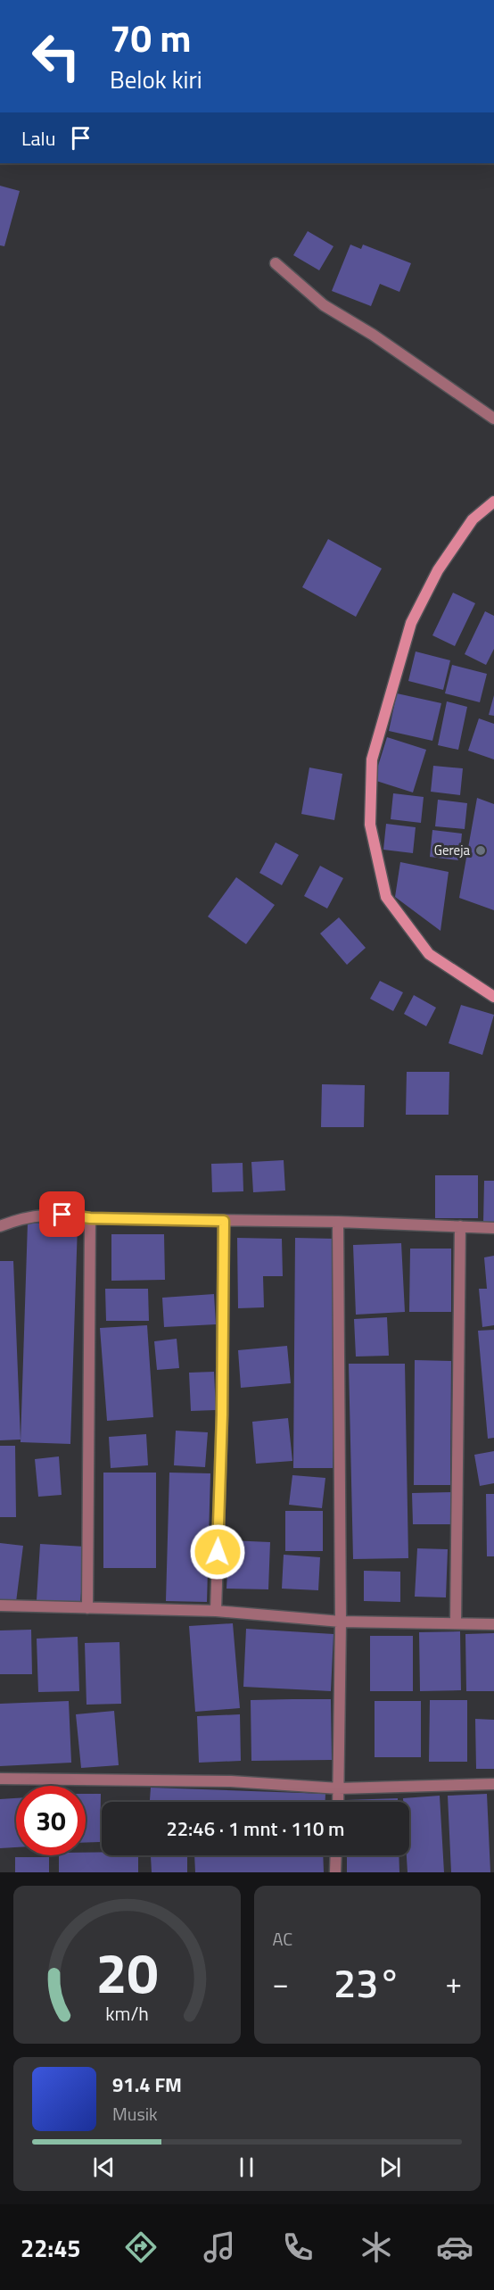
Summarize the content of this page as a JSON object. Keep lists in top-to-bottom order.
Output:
{
  "places": ["Gereja"],
  "page": {
    "turn": ["70 m", "Belok kiri"],
    "then": "Lalu",
    "limit": "30",
    "trip": "22:46 · 1 mnt · 110 m",
    "tile": "AC",
    "heat": ["−", "23°", "+"],
    "song": ["91.4 FM", "Musik"],
    "tabs": "22:45",
    "gauge": ["20", "km/h"]
  }
}
